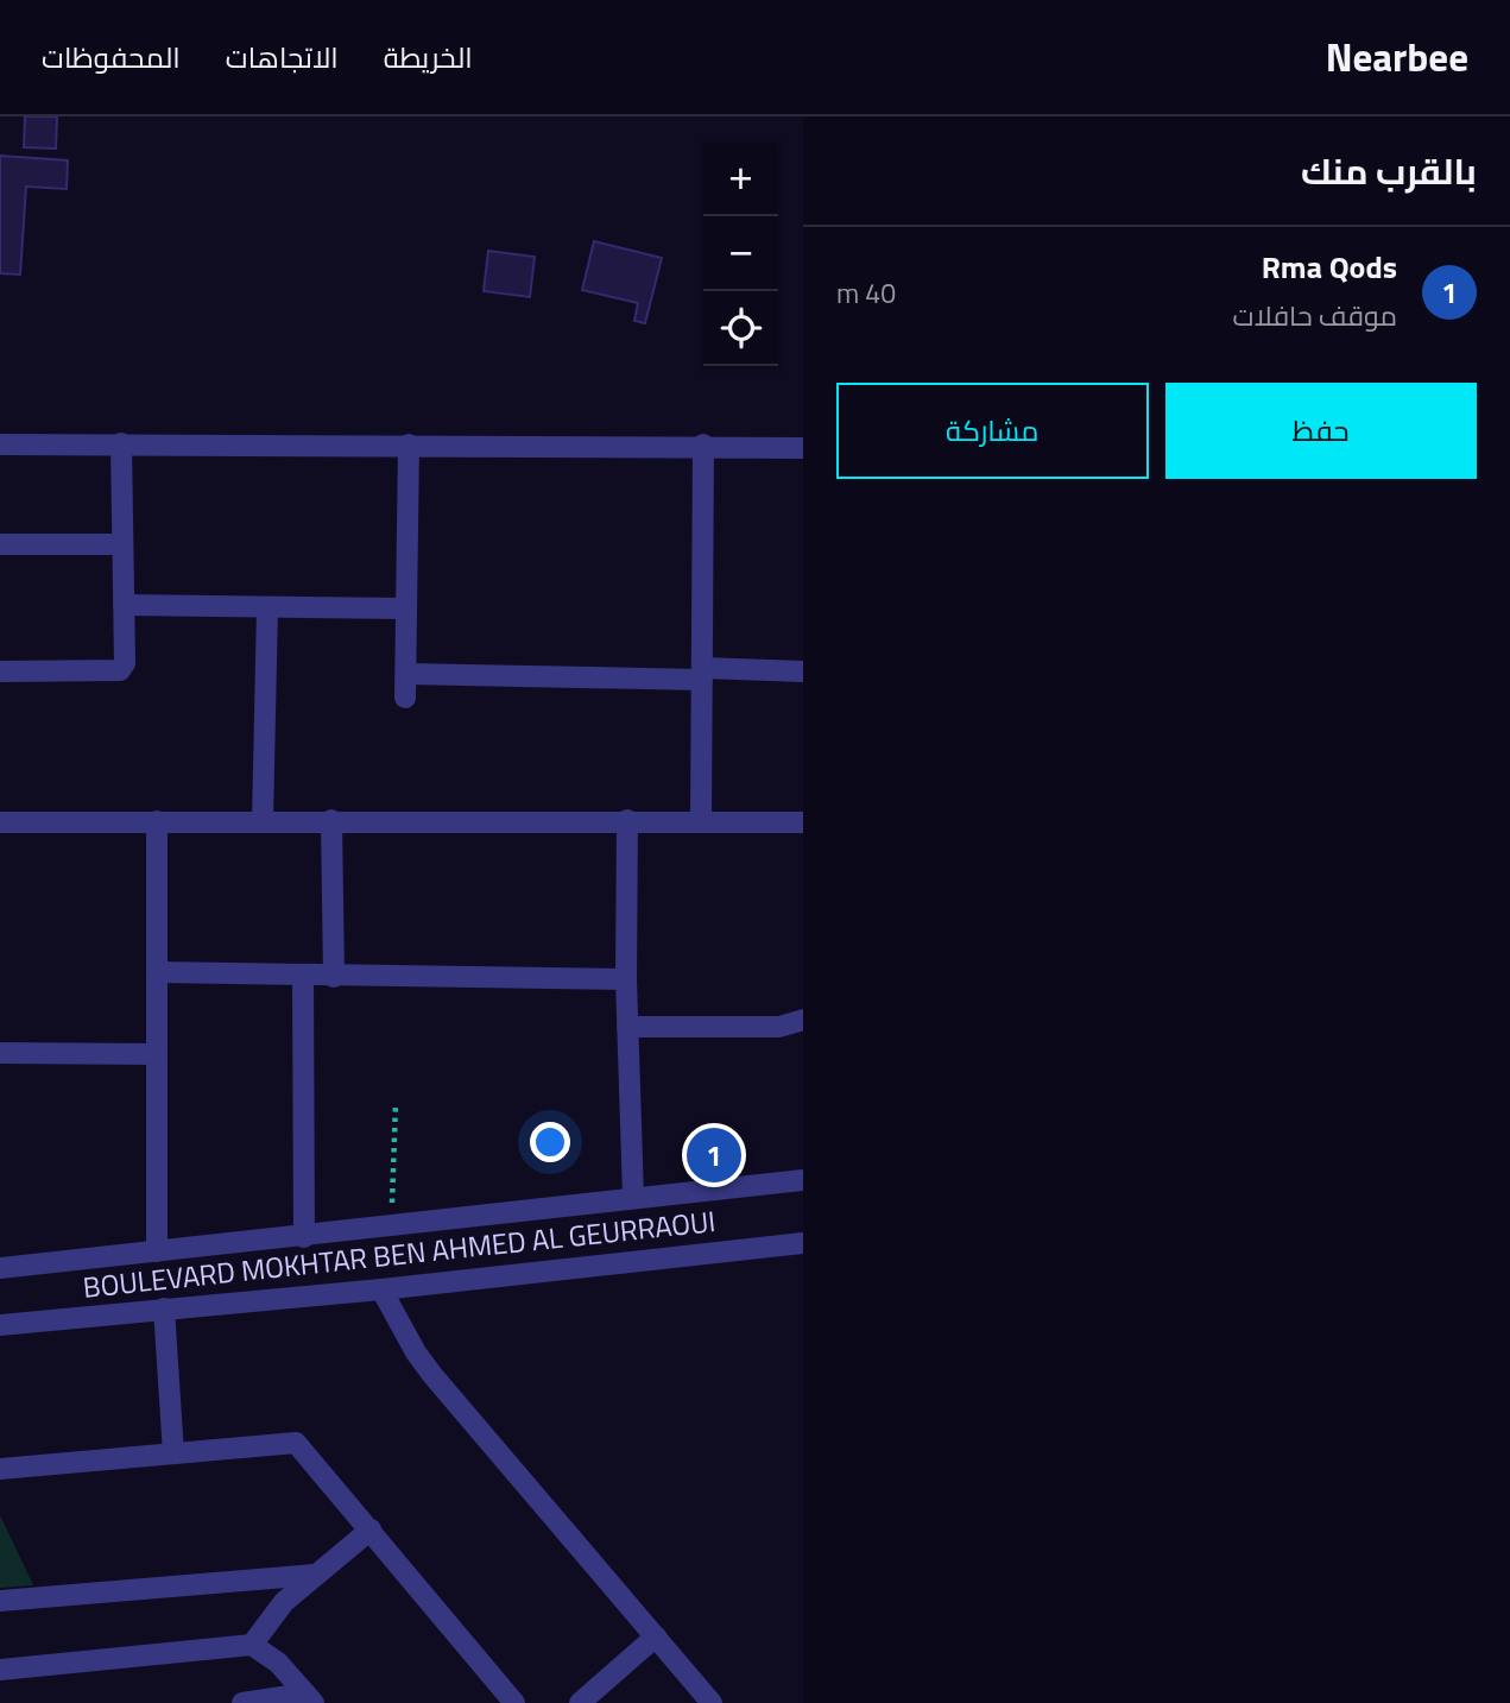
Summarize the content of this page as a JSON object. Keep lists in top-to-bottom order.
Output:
{
  "streets": {
    "street": ["BOULEVARD MOKHTAR BEN AHMED AL GEURRAOUI"]
  },
  "page": {
    "header": "Nearbee",
    "nav": ["الخريطة", "الاتجاهات", "المحفوظات"],
    "heading": "بالقرب منك",
    "map_buttons": ["+", "−"],
    "list": [
      {
        "mark": "1",
        "name": "Rma Qods",
        "note": "موقف حافلات",
        "value": "40 m"
      }
    ],
    "buttons": ["حفظ", "مشاركة"],
    "pins": "1"
  }
}
